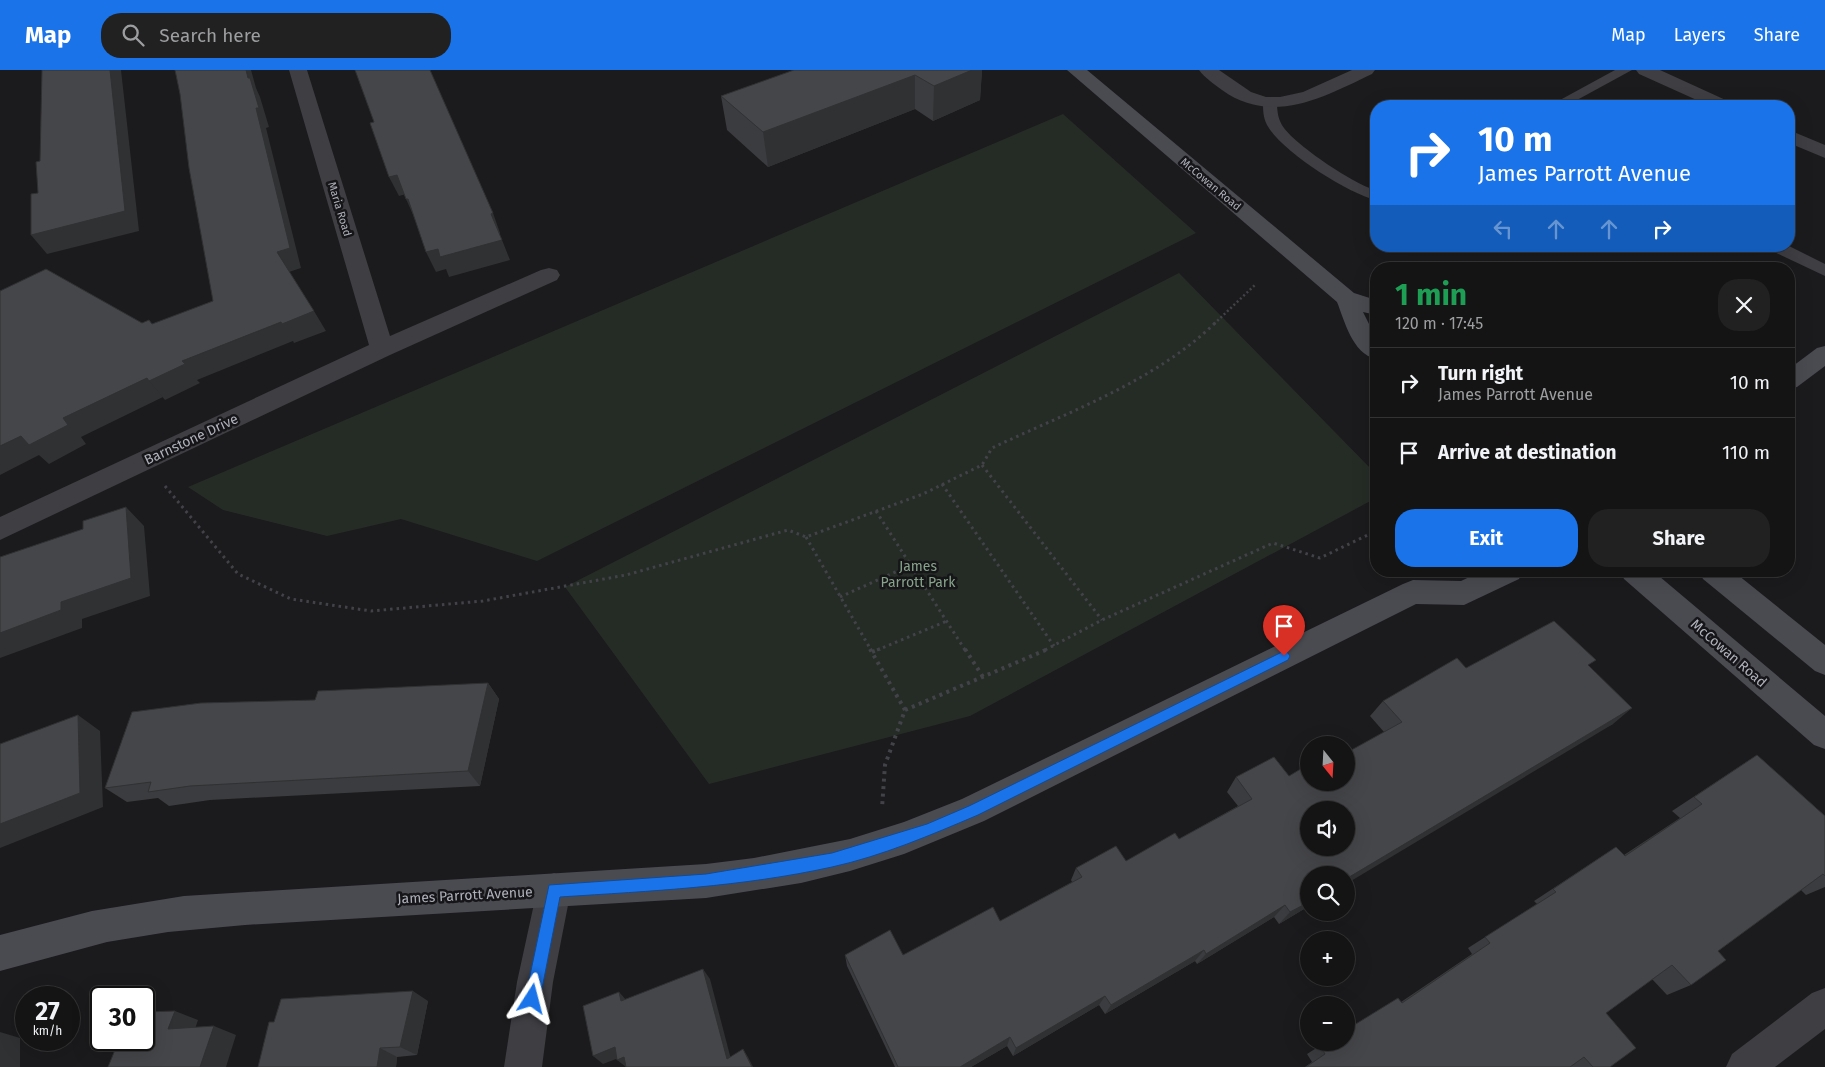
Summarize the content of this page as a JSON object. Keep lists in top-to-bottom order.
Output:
{
  "streets": {
    "street": [
      "McCowan Road",
      "Maria Road",
      "Barnstone Drive",
      "James Parrott Avenue"
    ]
  },
  "crossings": [
    ["Maria Road", "Barnstone Drive"]
  ],
  "parks": ["James Parrott Park"],
  "north": "bottom",
  "page": {
    "header": "Map",
    "search": "Search here",
    "nav": ["Map", "Layers", "Share"],
    "turn": ["10 m", "James Parrott Avenue"],
    "heading": ["1 min", "120 m · 17:45"],
    "list": [
      {
        "name": "Turn right",
        "note": "James Parrott Avenue",
        "value": "10 m"
      },
      {
        "name": "Arrive at destination",
        "value": "110 m"
      }
    ],
    "buttons": ["Exit", "Share"],
    "map_buttons": ["+", "−"],
    "speed": "27 km/h",
    "limit": "30"
  }
}
